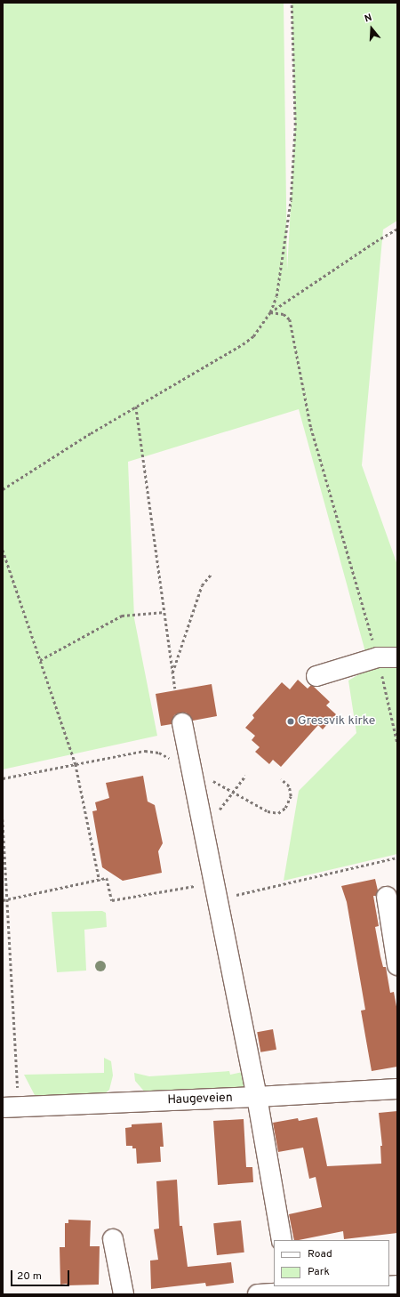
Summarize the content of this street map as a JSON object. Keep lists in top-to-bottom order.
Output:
{
  "streets": {
    "street": ["Haugeveien"]
  },
  "places": ["Gressvik kirke"],
  "legend": ["Road", "Park"],
  "scale_bar": "20 m",
  "north": "top"
}
